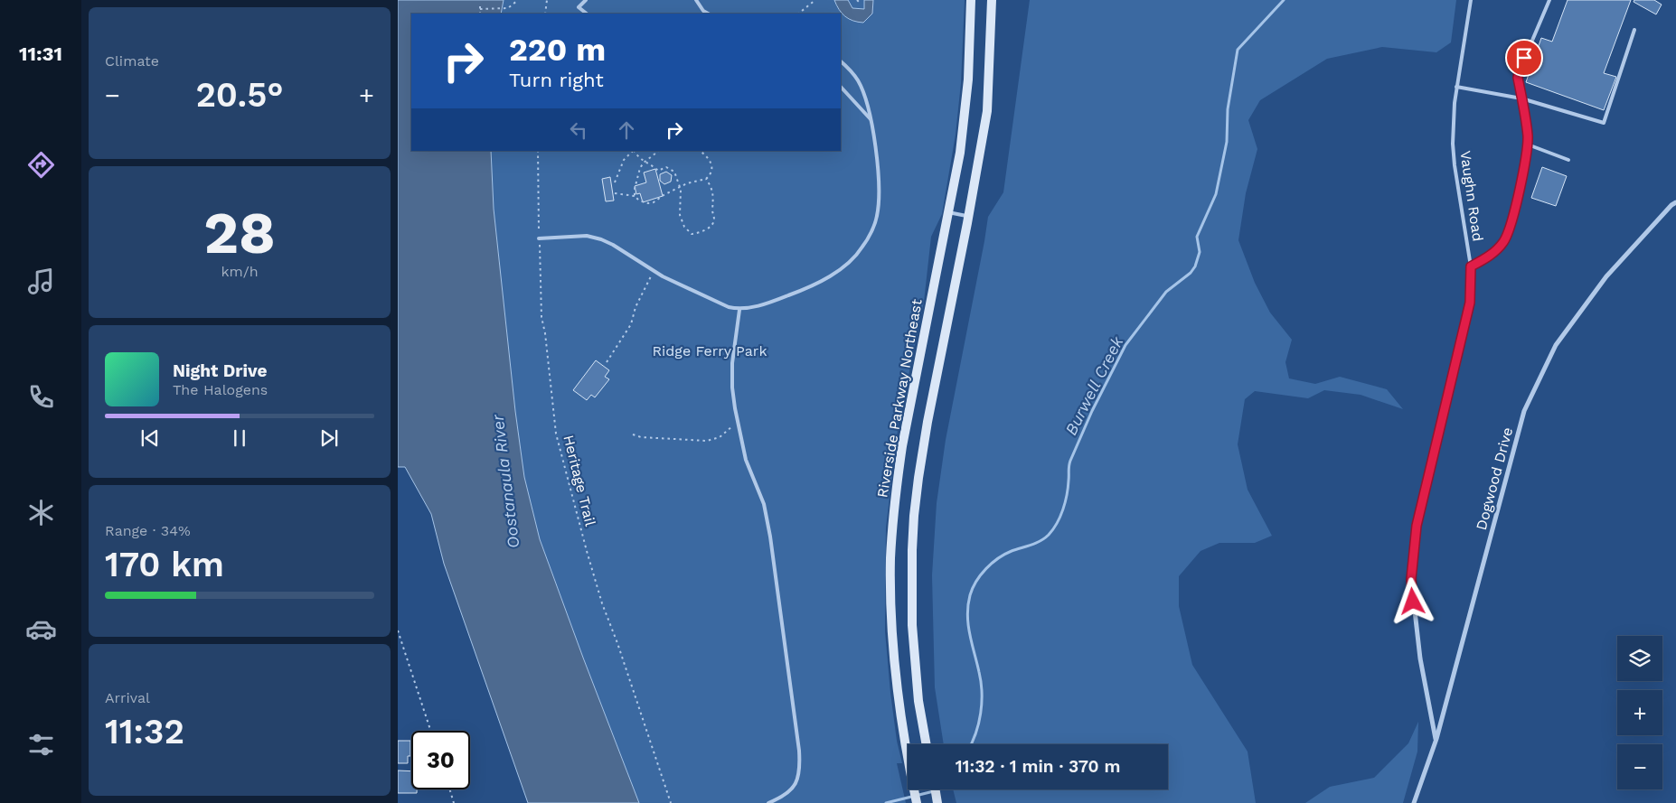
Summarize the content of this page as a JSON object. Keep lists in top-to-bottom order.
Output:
{
  "streets": {
    "main road": ["Riverside Parkway Northeast"],
    "street": ["Vaughn Road", "Dogwood Drive"],
    "path": ["Heritage Trail"]
  },
  "crossings": [
    ["Vaughn Road", "Dogwood Drive"]
  ],
  "water": ["Burwell Creek", "Oostanaula River"],
  "parks": ["Ridge Ferry Park"],
  "page": {
    "tabs": "11:31",
    "tile": [
      "Climate",
      ["28", "km/h"],
      ["Range · 34%", "170 km"],
      ["Arrival", "11:32"]
    ],
    "turn": ["220 m", "Turn right"],
    "heat": ["−", "20.5°", "+"],
    "song": ["Night Drive", "The Halogens"],
    "map_buttons": ["+", "−"],
    "limit": "30",
    "trip": "11:32 · 1 min · 370 m"
  }
}
